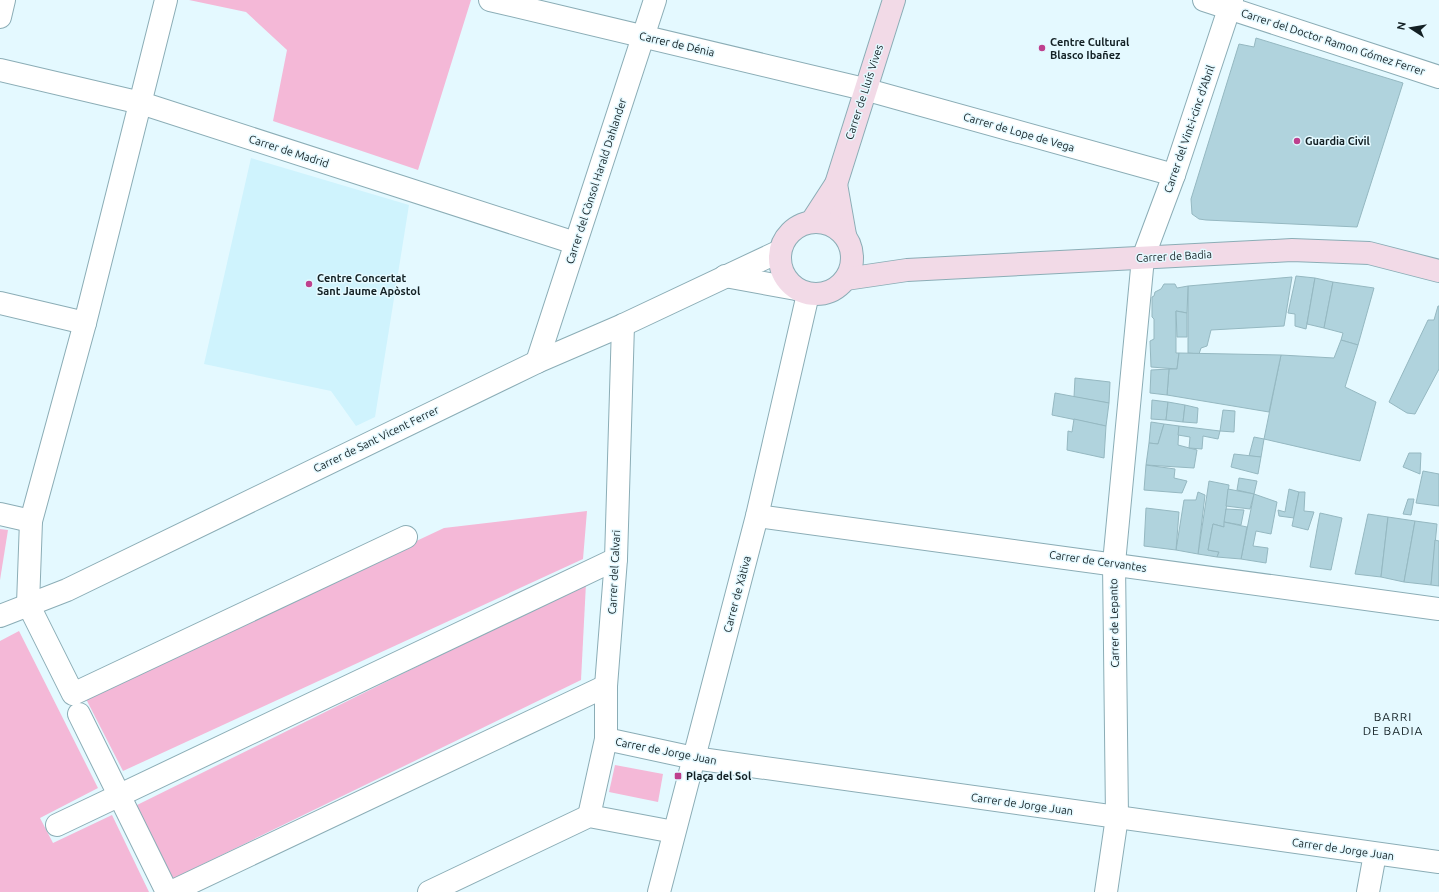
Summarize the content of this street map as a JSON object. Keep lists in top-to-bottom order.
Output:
{
  "streets": {
    "street": [
      "Carrer del Doctor Ramon Gómez Ferrer",
      "Carrer de Dénia",
      "Carrer de Lluís Vives",
      "Carrer del Vint-i-cinc d'Abril",
      "Carrer de Lope de Vega",
      "Carrer de Madrid",
      "Carrer del Cònsol Harald Dahlander",
      "Carrer de Badia",
      "Carrer de Sant Vicent Ferrer",
      "Carrer de Cervantes",
      "Carrer del Calvari",
      "Carrer de Xàtiva",
      "Carrer de Lepanto",
      "Carrer de Jorge Juan"
    ]
  },
  "crossings": [
    ["Carrer del Doctor Ramon Gómez Ferrer", "Carrer del Vint-i-cinc d'Abril"],
    ["Carrer de Dénia", "Carrer de Lluís Vives"],
    ["Carrer de Dénia", "Carrer de Lope de Vega"],
    ["Carrer de Dénia", "Carrer del Cònsol Harald Dahlander"],
    ["Carrer de Lluís Vives", "Carrer de Lope de Vega"],
    ["Carrer de Lluís Vives", "Carrer de Badia"],
    ["Carrer de Lluís Vives", "Carrer de Sant Vicent Ferrer"],
    ["Carrer de Lluís Vives", "Carrer de Xàtiva"],
    ["Carrer del Vint-i-cinc d'Abril", "Carrer de Lope de Vega"],
    ["Carrer del Vint-i-cinc d'Abril", "Carrer de Badia"],
    ["Carrer del Vint-i-cinc d'Abril", "Carrer de Lepanto"],
    ["Carrer de Madrid", "Carrer del Cònsol Harald Dahlander"],
    ["Carrer del Cònsol Harald Dahlander", "Carrer de Sant Vicent Ferrer"],
    ["Carrer de Badia", "Carrer de Sant Vicent Ferrer"],
    ["Carrer de Badia", "Carrer de Xàtiva"],
    ["Carrer de Badia", "Carrer de Lepanto"],
    ["Carrer de Sant Vicent Ferrer", "Carrer del Calvari"],
    ["Carrer de Sant Vicent Ferrer", "Carrer de Xàtiva"],
    ["Carrer de Cervantes", "Carrer de Xàtiva"],
    ["Carrer de Cervantes", "Carrer de Lepanto"],
    ["Carrer del Calvari", "Carrer de Jorge Juan"],
    ["Carrer de Xàtiva", "Carrer de Jorge Juan"],
    ["Carrer de Lepanto", "Carrer de Jorge Juan"]
  ],
  "districts": ["BARRI DE BADIA"],
  "places": {
    "other": ["Centre Cultural Blasco Ibañez", "Guardia Civil", "Centre Concertat Sant Jaume Apòstol"],
    "transit": ["Plaça del Sol"]
  },
  "north": "left"
}
